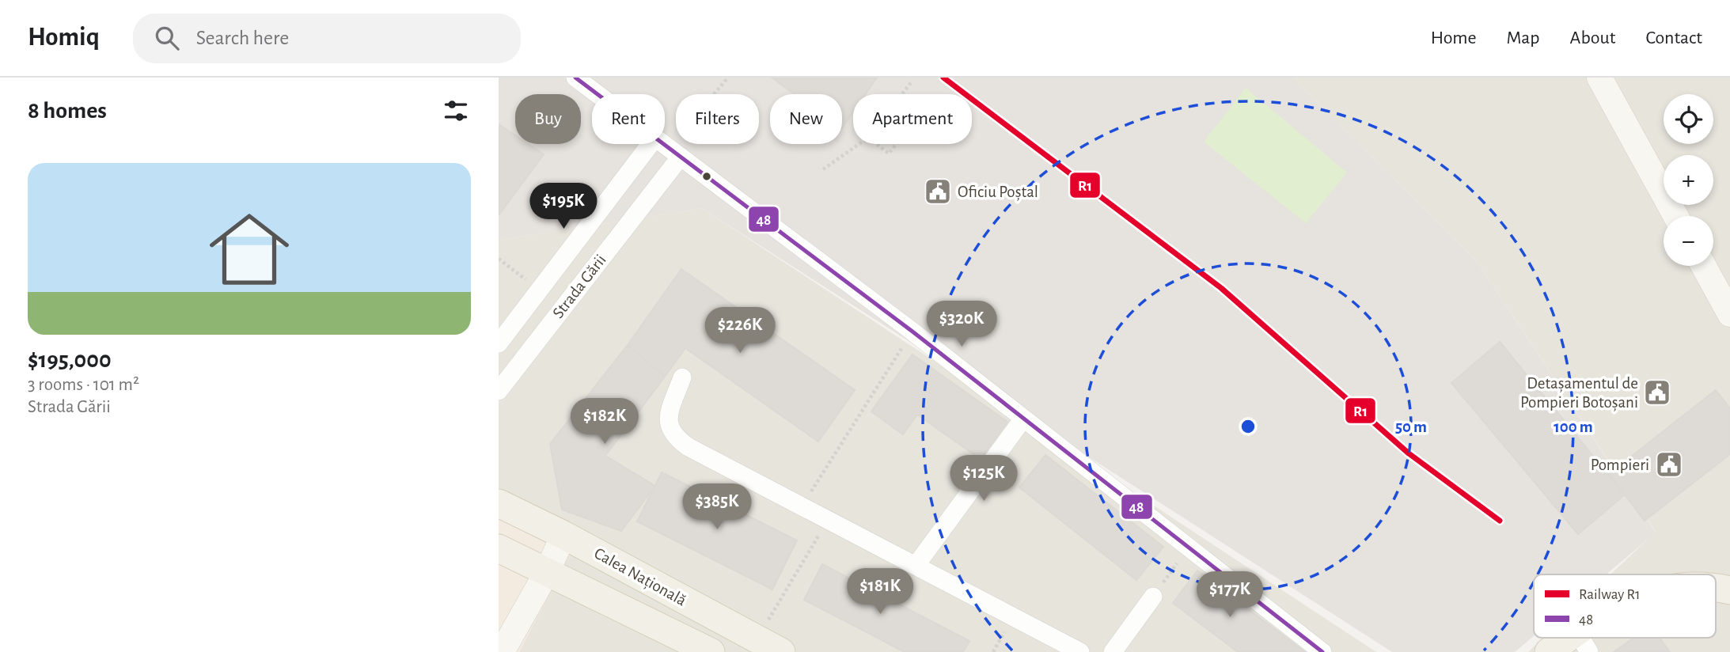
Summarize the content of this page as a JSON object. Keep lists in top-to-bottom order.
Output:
{
  "streets": {
    "main road": ["Calea Națională"],
    "street": ["Strada Gării"]
  },
  "places": {
    "public building": ["Oficiu Poștal", "Detașamentul de Pompieri Botoșani", "Pompieri"]
  },
  "lines": ["rail line R1", "transit line 48"],
  "legend": ["Railway R1", "48"],
  "page": {
    "header": "Homiq",
    "search": "Search here",
    "nav": [
      "Home",
      "Map",
      "About",
      "Contact"
    ],
    "heading": "8 homes",
    "map_buttons": ["+", "−"],
    "chip": [
      "Buy",
      "Rent",
      "Filters",
      "New",
      "Apartment"
    ],
    "list": [
      {
        "name": "$195,000",
        "note": "3 rooms · 101 m² · Strada Gării"
      }
    ],
    "price": [
      "$195K",
      "$320K",
      "$226K",
      "$182K",
      "$125K",
      "$385K",
      "$181K",
      "$177K"
    ]
  },
  "rings": ["50 m", "100 m"]
}
